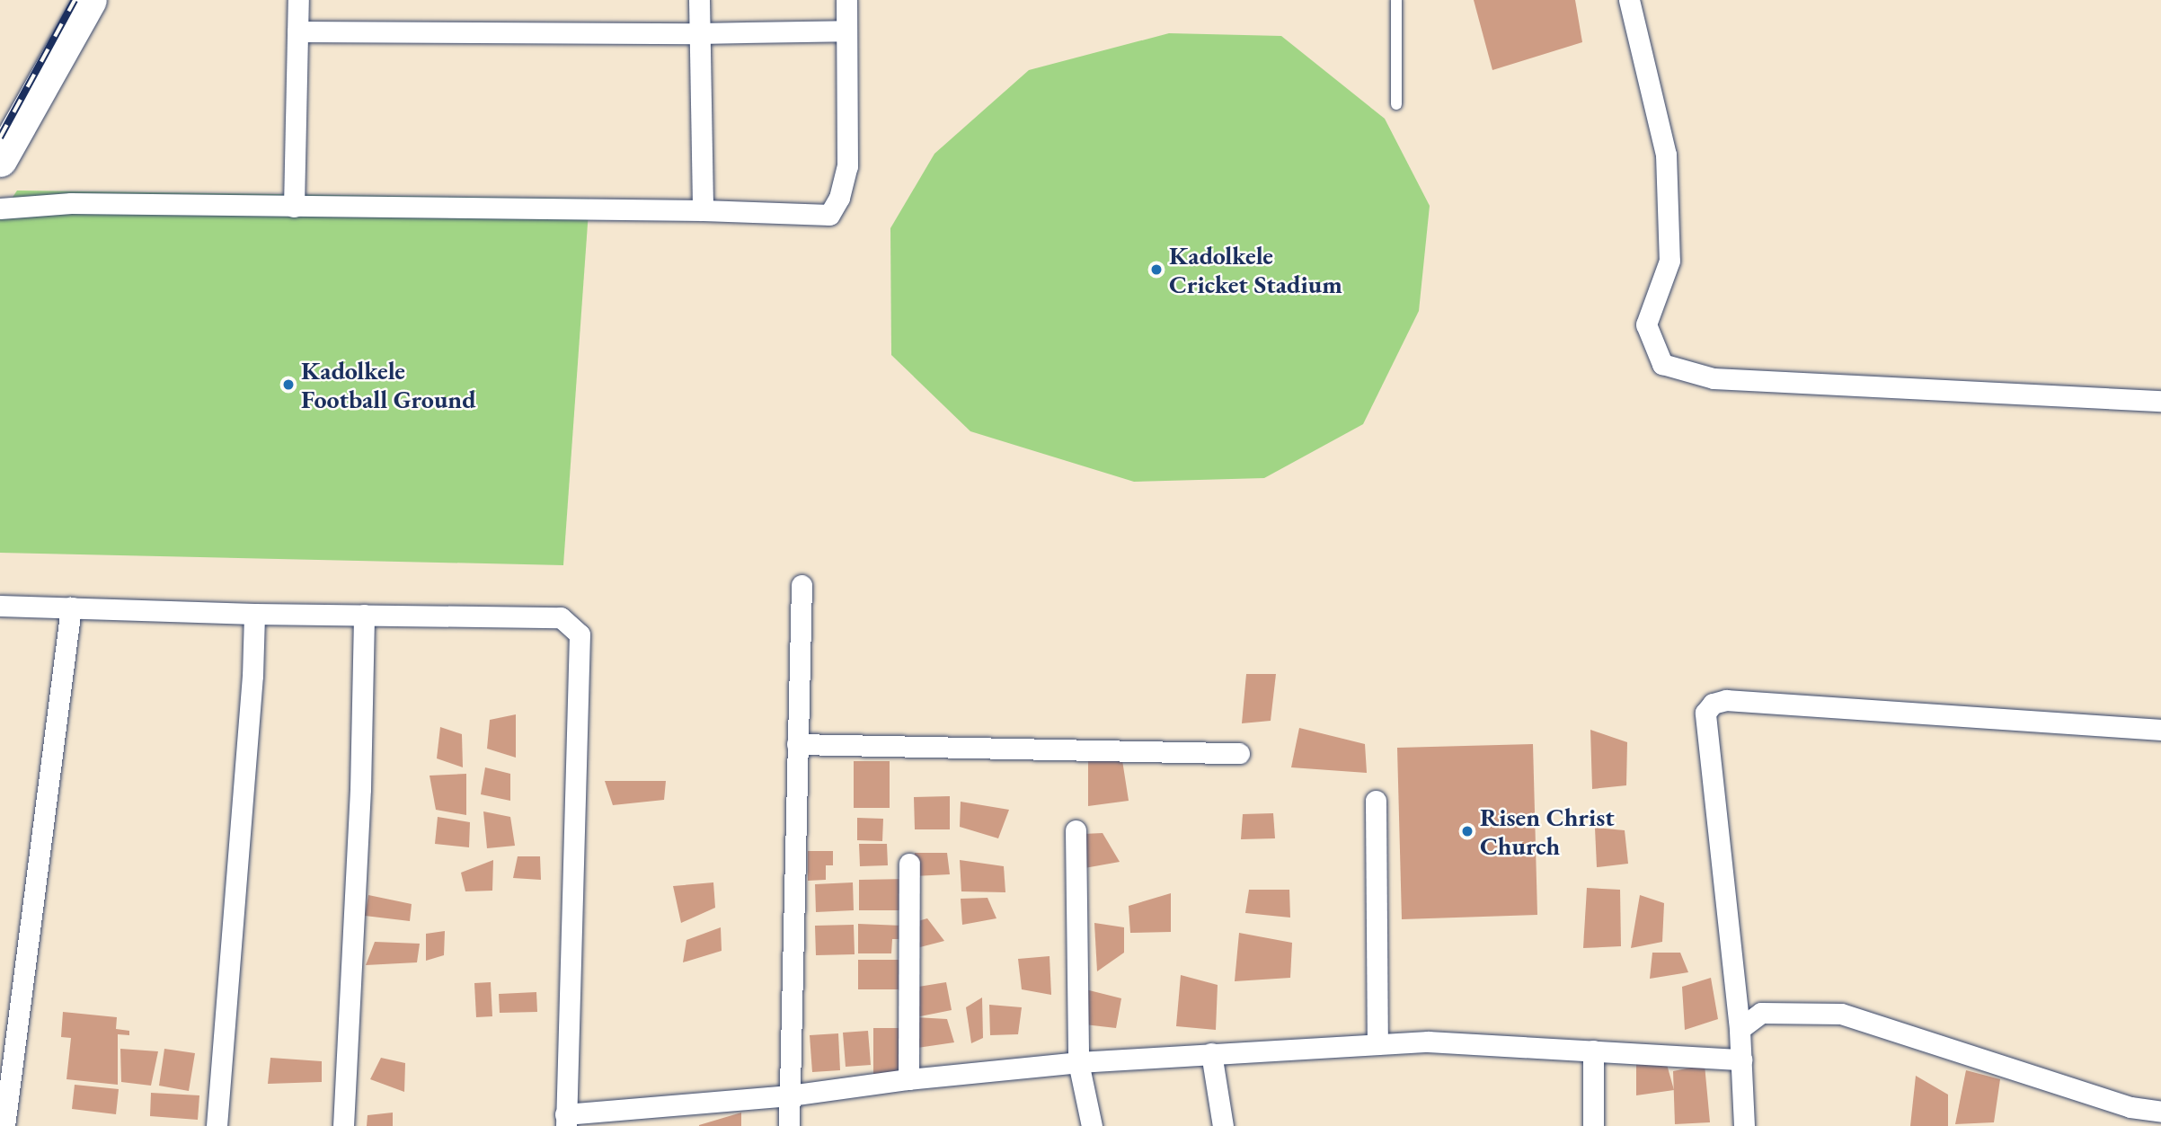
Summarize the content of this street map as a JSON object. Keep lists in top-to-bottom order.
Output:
{
  "places": ["Kadolkele Cricket Stadium", "Kadolkele Football Ground", "Risen Christ Church"]
}
